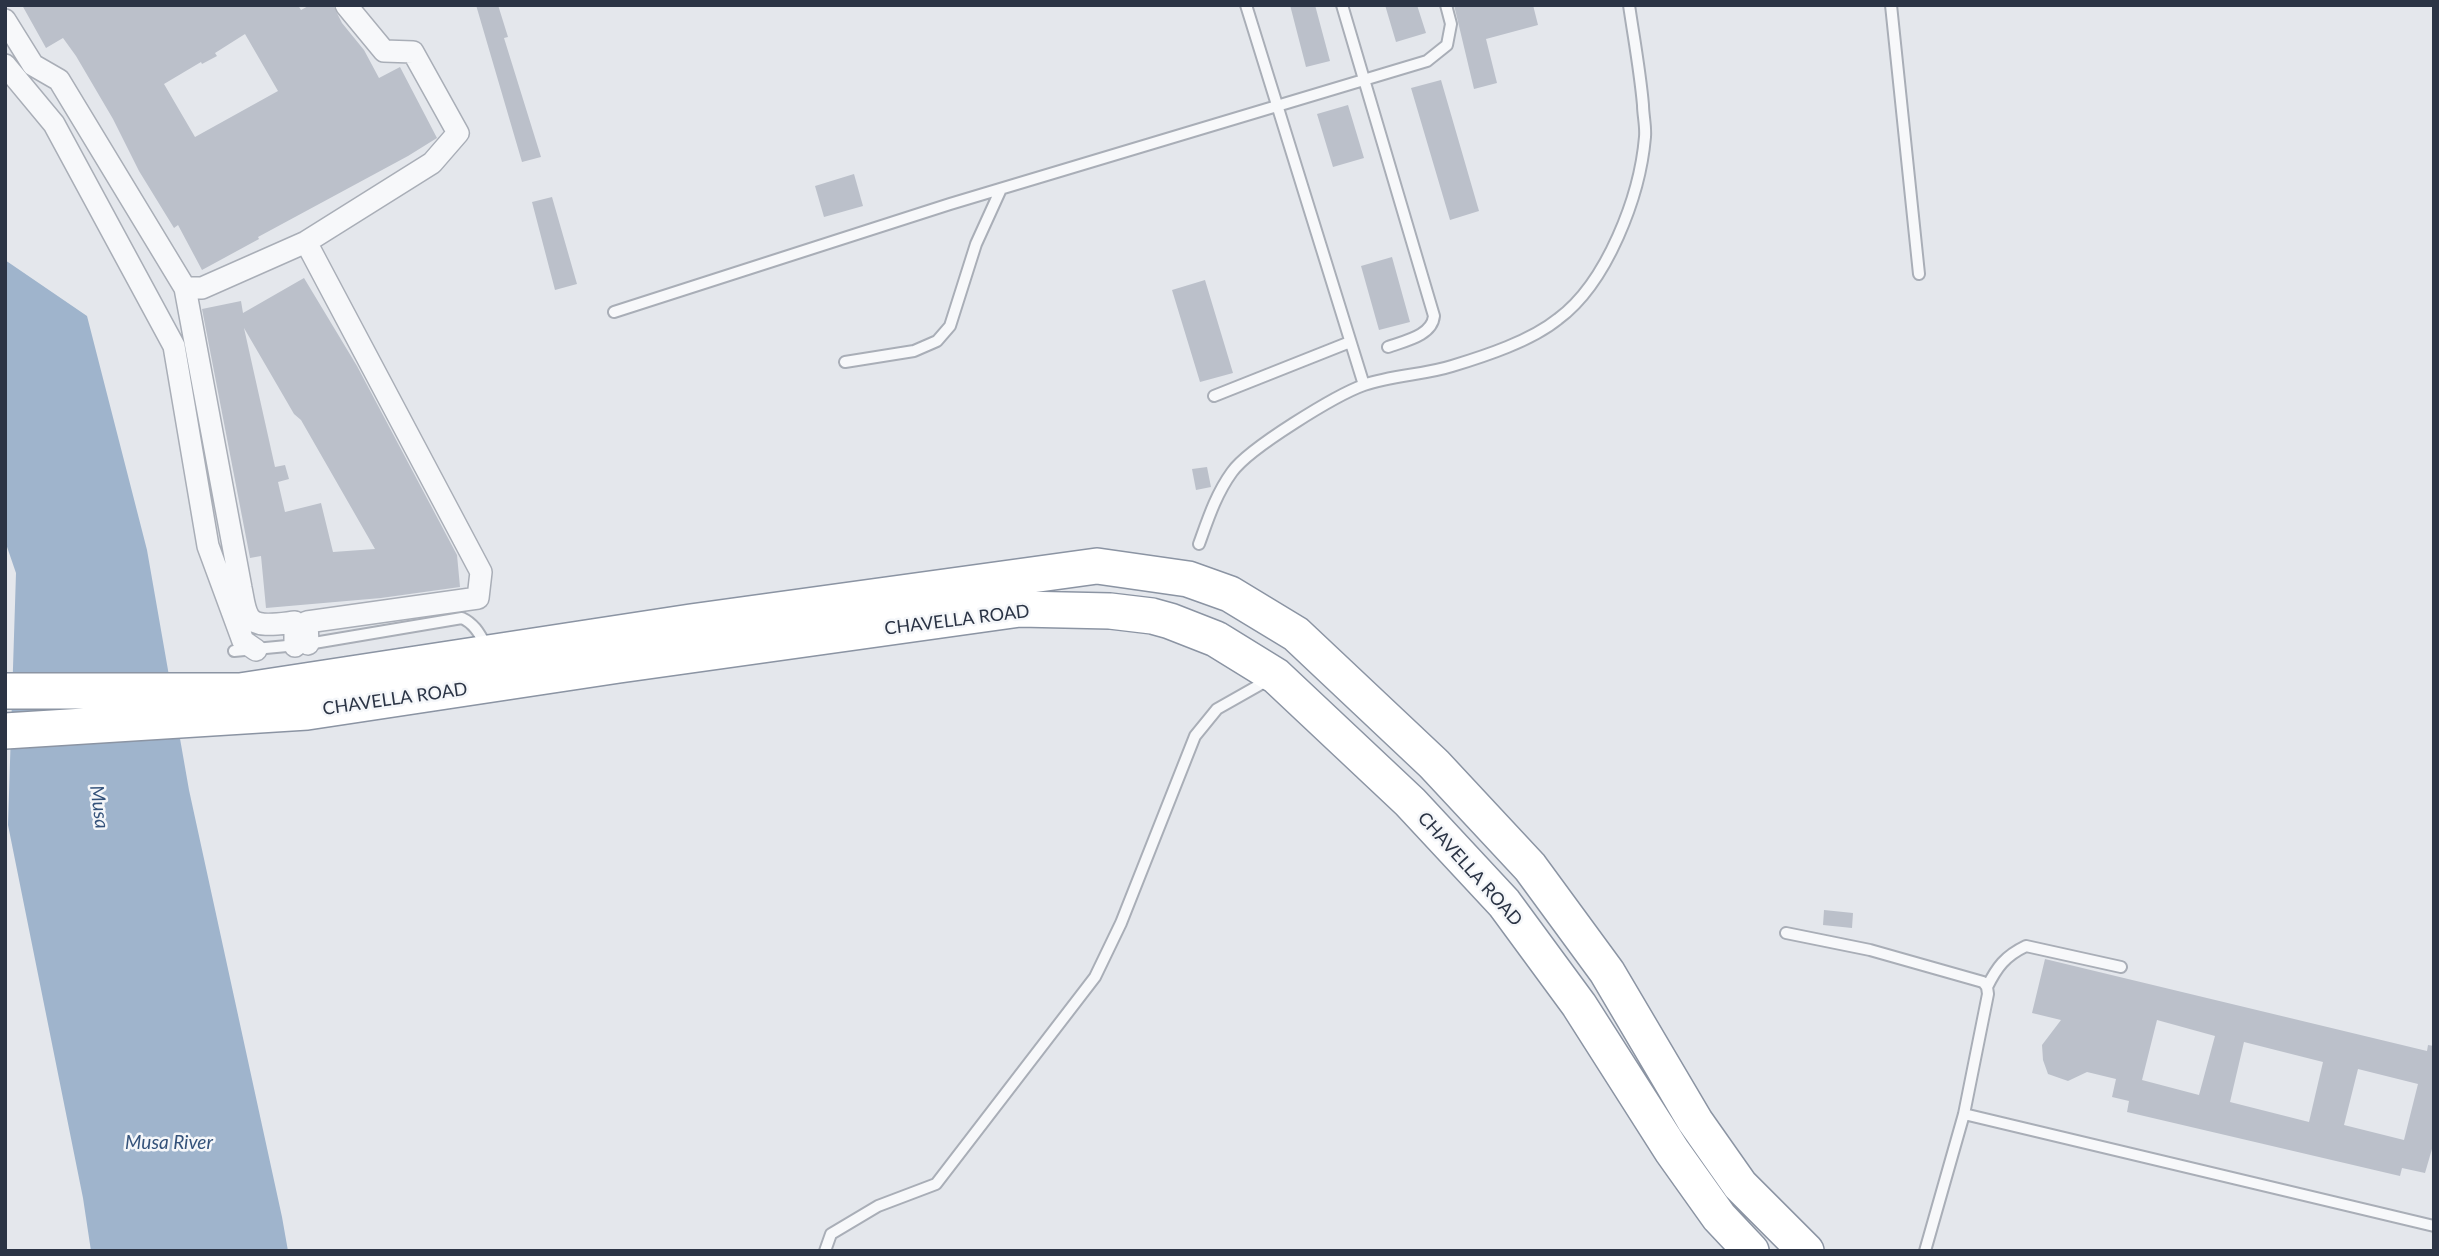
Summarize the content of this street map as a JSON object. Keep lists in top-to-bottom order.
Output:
{
  "streets": {
    "highway": ["CHAVELLA ROAD"]
  },
  "water": ["Musa", "Musa River"]
}
